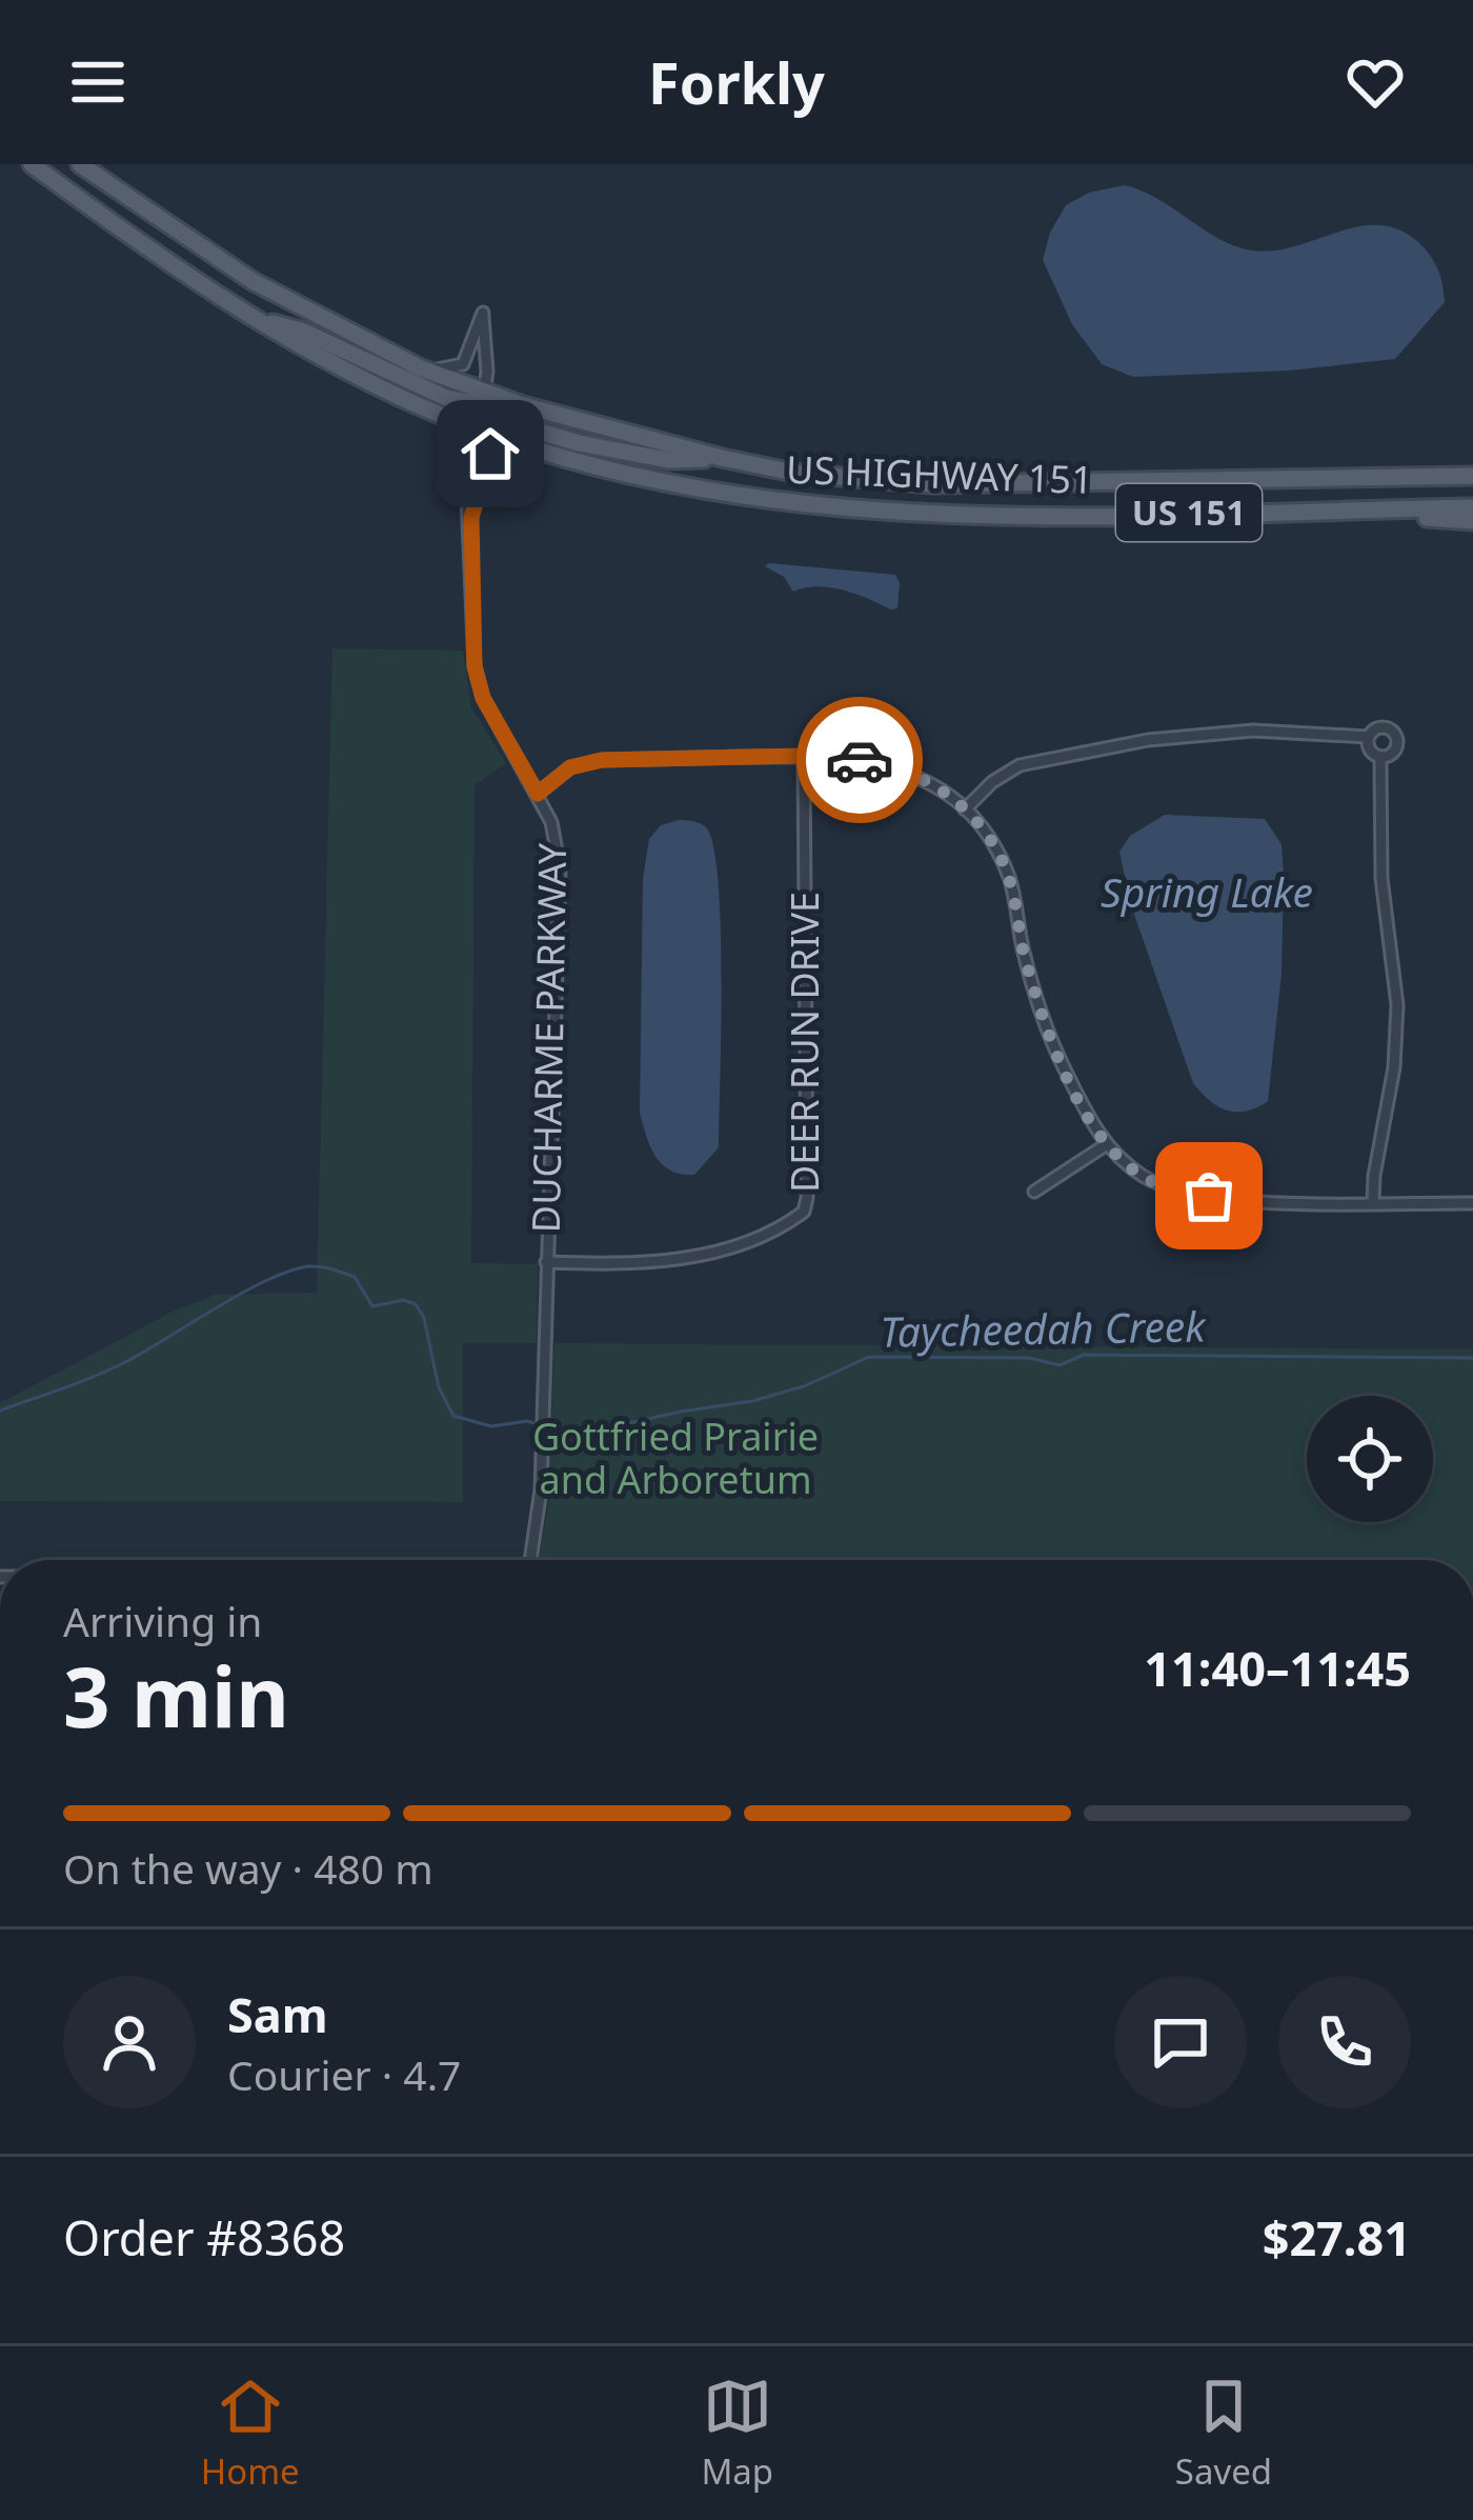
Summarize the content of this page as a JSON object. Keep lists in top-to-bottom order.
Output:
{
  "streets": {
    "main road": ["US HIGHWAY 151", "US 151"],
    "street": ["DUCHARME PARKWAY", "DEER RUN DRIVE"]
  },
  "crossings": [
    ["US HIGHWAY 151", "DUCHARME PARKWAY"],
    ["DUCHARME PARKWAY", "DEER RUN DRIVE"]
  ],
  "water": ["Spring Lake", "Taycheedah Creek"],
  "parks": ["Gottfried Prairie and Arboretum"],
  "page": {
    "header": "Forkly",
    "heading": ["3 min", "Arriving in", "11:40–11:45"],
    "panel": [
      "Sam",
      "Courier · 4.7",
      "Order #8368",
      "$27.81"
    ],
    "bar": "On the way · 480 m",
    "tabs": ["Home", "Map", "Saved"]
  }
}
